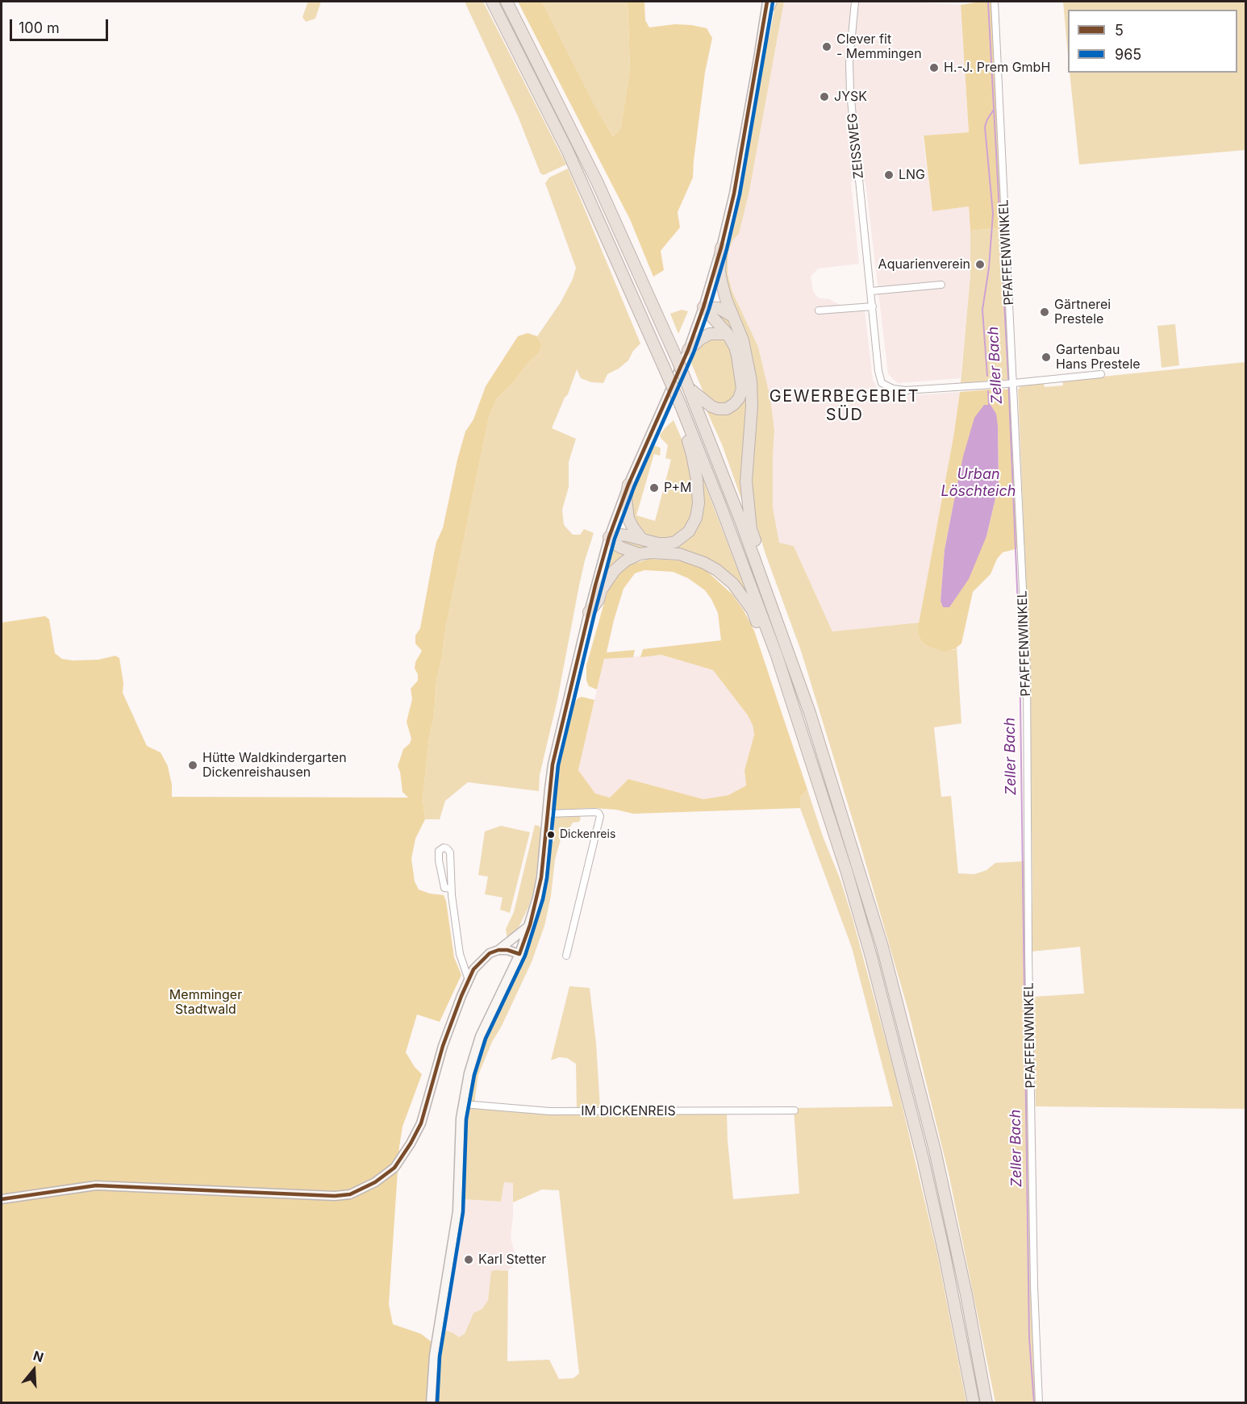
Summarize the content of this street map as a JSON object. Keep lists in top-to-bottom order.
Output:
{
  "streets": {
    "street": ["ZEISSWEG", "PFAFFENWINKEL", "IM DICKENREIS"]
  },
  "crossings": [
    ["ZEISSWEG", "PFAFFENWINKEL"]
  ],
  "districts": ["GEWERBEGEBIET SÜD"],
  "water": ["Zeller Bach", "Urban Löschteich"],
  "parks": ["Memminger Stadtwald"],
  "places": [
    "Clever fit - Memmingen",
    "H.-J. Prem GmbH",
    "JYSK",
    "LNG",
    "Aquarienverein",
    "Gärtnerei Prestele",
    "Gartenbau Hans Prestele",
    "P+M",
    "Hütte Waldkindergarten Dickenreishausen",
    "Dickenreis",
    "Karl Stetter"
  ],
  "lines": ["transit line 5", "transit line 965"],
  "legend": ["5", "965"],
  "scale_bar": "100 m",
  "north": "top"
}
